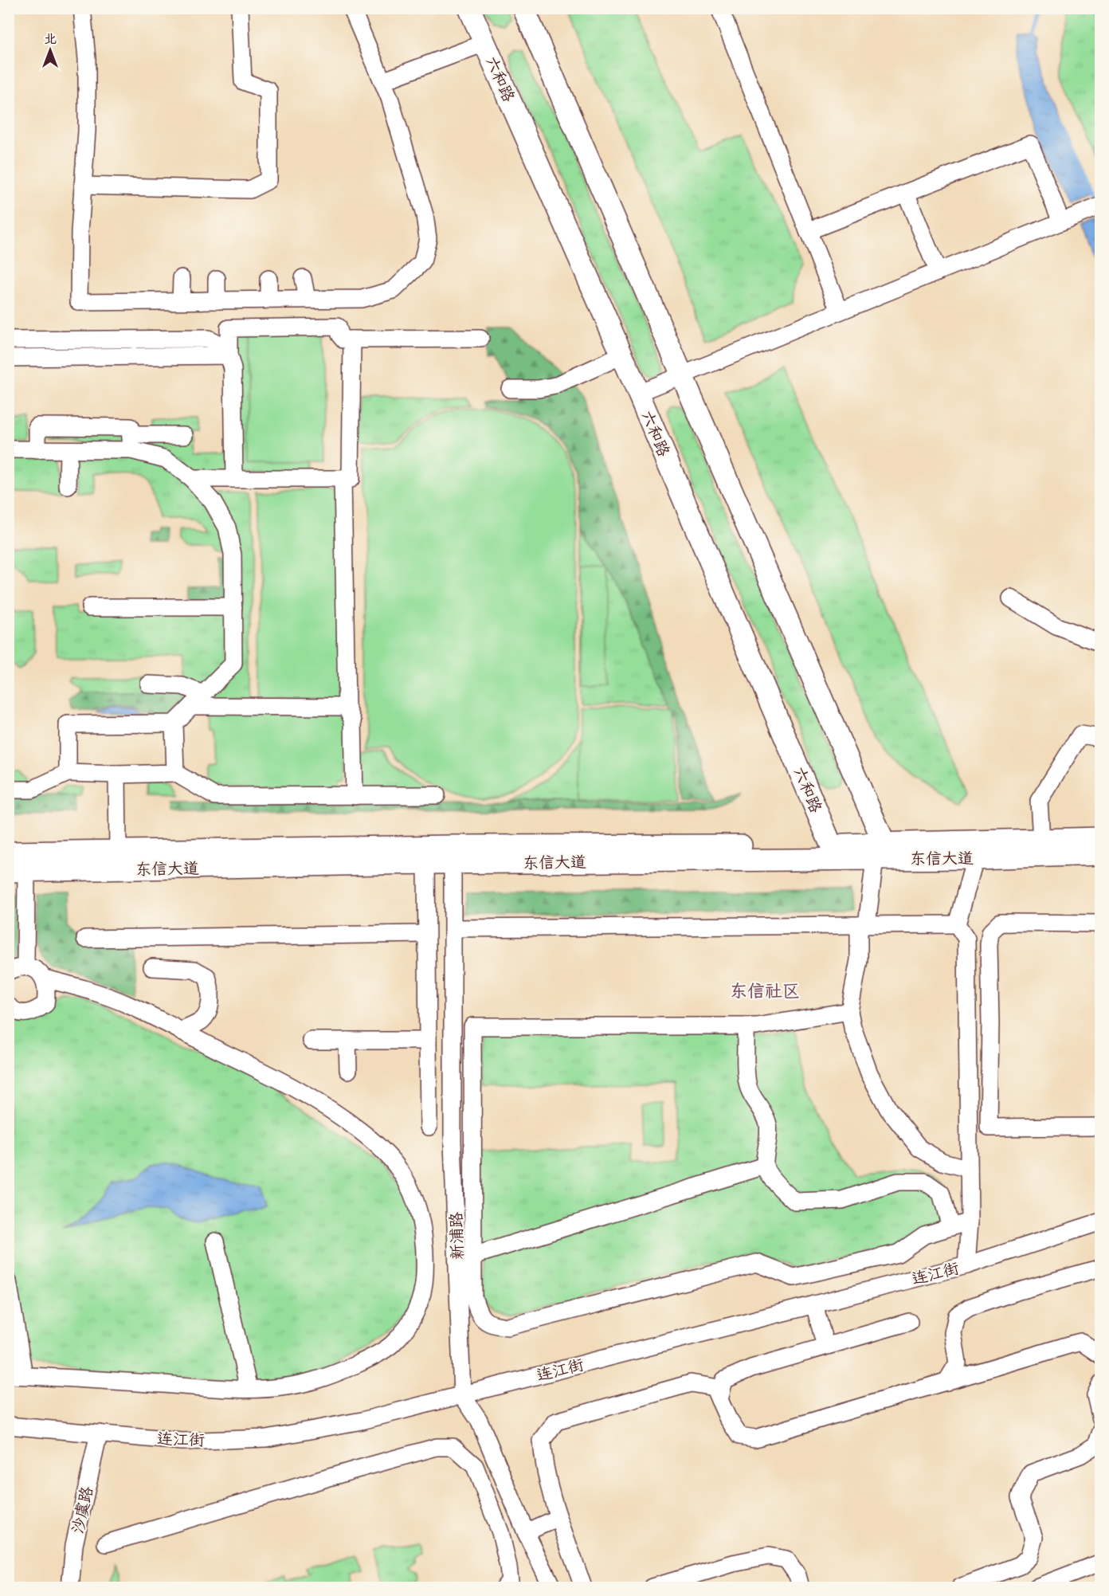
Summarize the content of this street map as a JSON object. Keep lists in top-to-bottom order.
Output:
{
  "streets": {
    "main road": ["六和路", "东信大道"],
    "street": ["新浦路", "连江街", "沙虞路"]
  },
  "crossings": [
    ["六和路", "东信大道"],
    ["东信大道", "新浦路"],
    ["新浦路", "连江街"],
    ["连江街", "沙虞路"]
  ],
  "districts": ["东信社区"],
  "north": "top"
}
